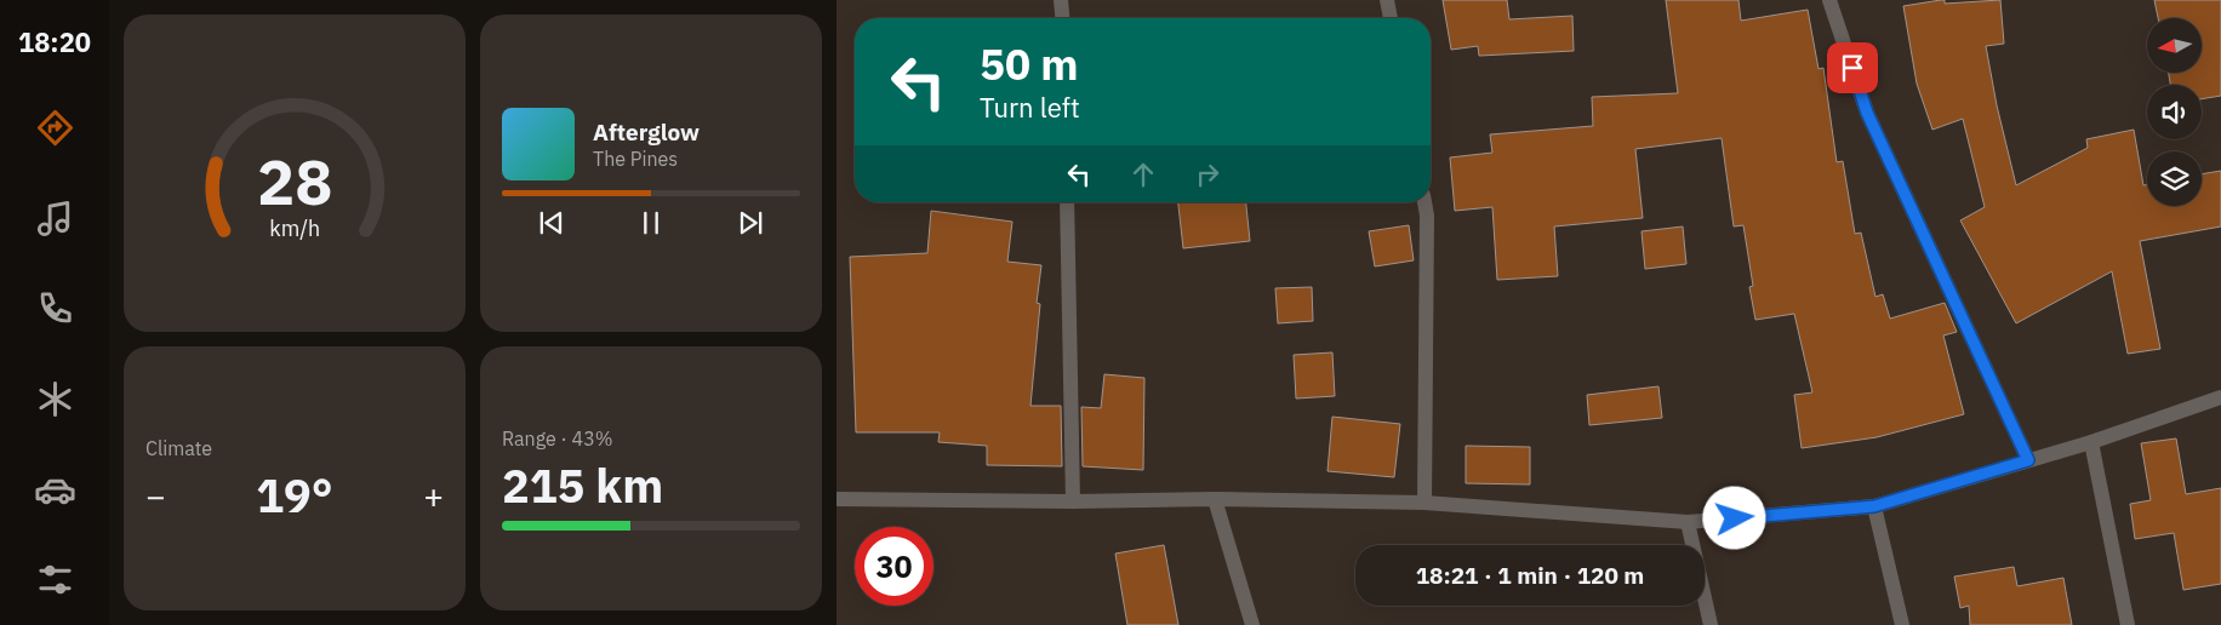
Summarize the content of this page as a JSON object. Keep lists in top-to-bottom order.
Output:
{
  "north": "left",
  "page": {
    "tabs": "18:20",
    "turn": ["50 m", "Turn left"],
    "song": ["Afterglow", "The Pines"],
    "tile": [
      "Climate",
      ["Range · 43%", "215 km"]
    ],
    "heat": ["−", "19°", "+"],
    "limit": "30",
    "trip": "18:21 · 1 min · 120 m",
    "gauge": ["28", "km/h"]
  }
}
